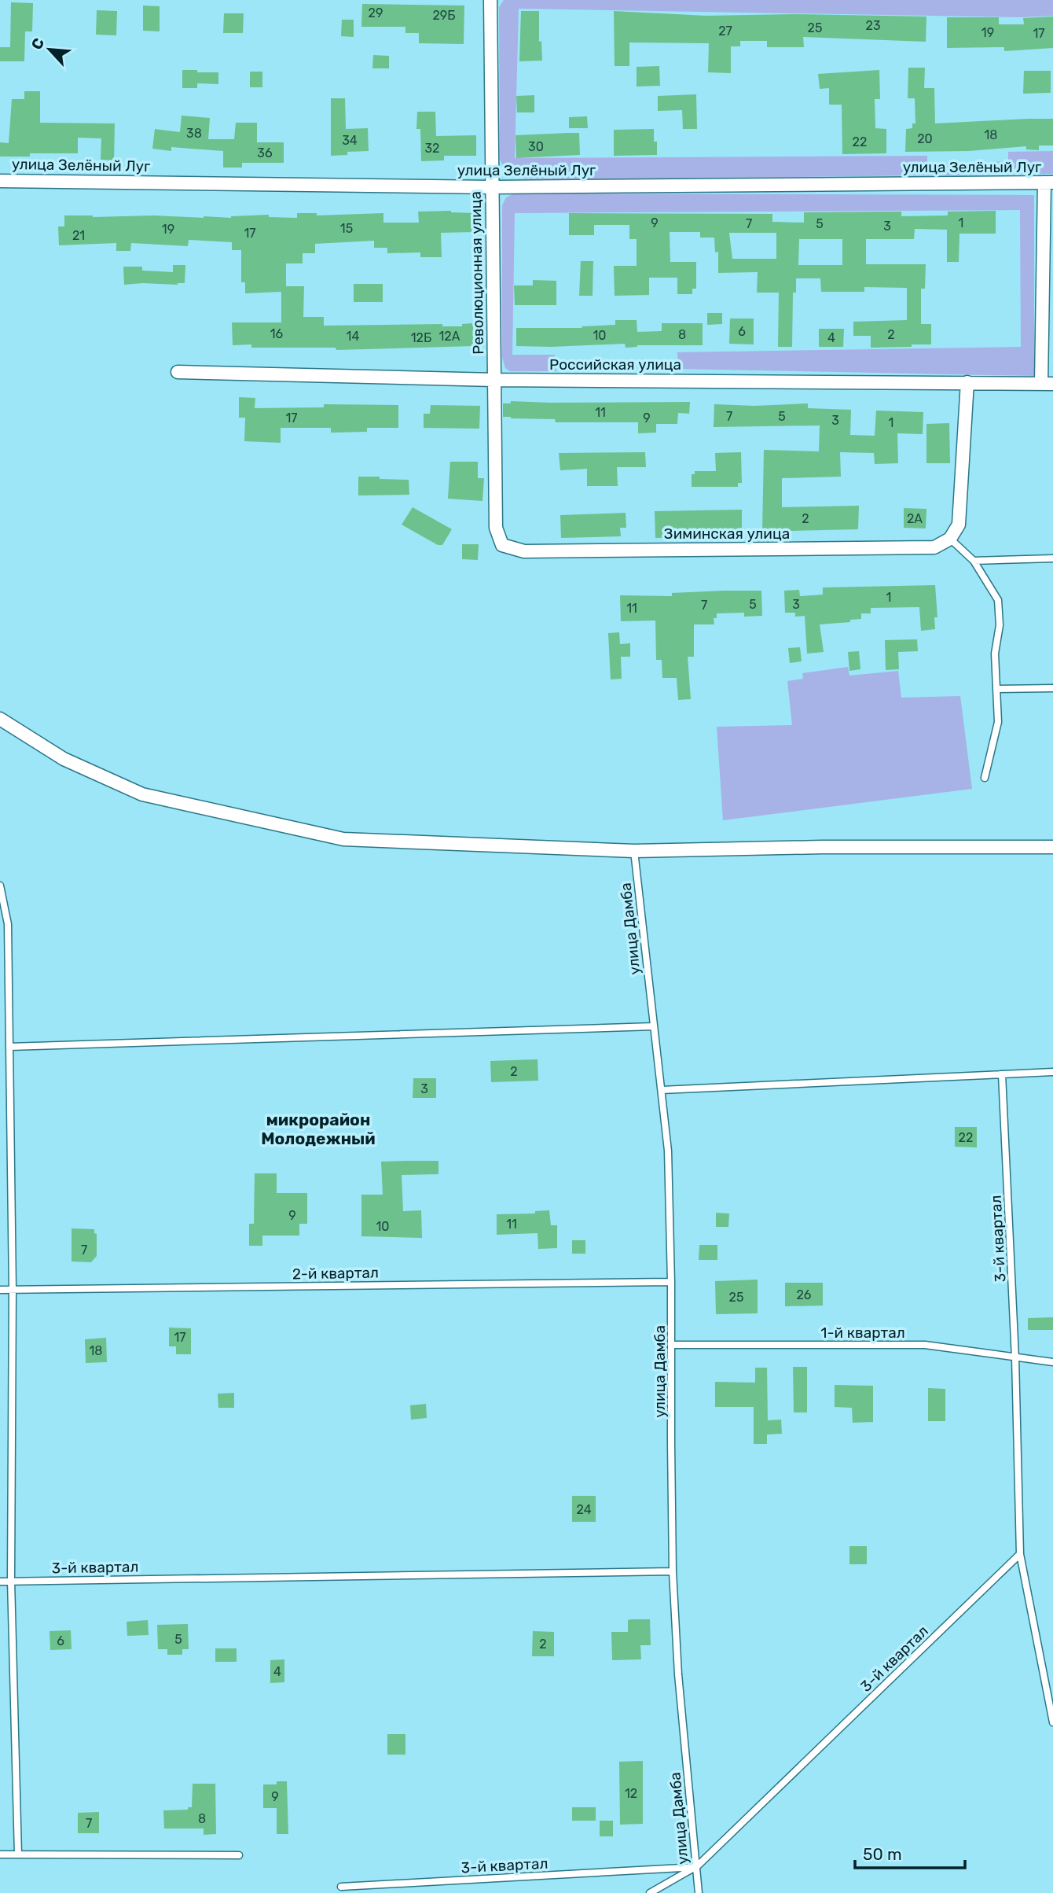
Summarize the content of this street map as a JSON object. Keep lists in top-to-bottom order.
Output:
{
  "streets": {
    "street": [
      "улица Зелёный Луг",
      "Революционная улица",
      "Российская улица",
      "Зиминская улица"
    ],
    "lane": [
      "улица Дамба",
      "3-й квартал",
      "2-й квартал",
      "1-й квартал"
    ]
  },
  "crossings": [
    ["улица Зелёный Луг", "Революционная улица"],
    ["Революционная улица", "Российская улица"],
    ["Революционная улица", "Зиминская улица"],
    ["улица Дамба", "3-й квартал"],
    ["улица Дамба", "2-й квартал"],
    ["улица Дамба", "1-й квартал"],
    ["3-й квартал", "1-й квартал"]
  ],
  "districts": ["микрорайон Молодежный"],
  "house_numbers": [
    "29",
    "29Б",
    "23",
    "25",
    "27",
    "19",
    "17",
    "38",
    "18",
    "20",
    "34",
    "22",
    "30",
    "32",
    "36",
    "9",
    "1",
    "7",
    "5",
    "3",
    "15",
    "19",
    "17",
    "21",
    "6",
    "16",
    "8",
    "2",
    "10",
    "14",
    "12А",
    "12Б",
    "4",
    "11",
    "7",
    "5",
    "17",
    "9",
    "3",
    "1",
    "2",
    "2А",
    "1",
    "5",
    "3",
    "7",
    "11",
    "2",
    "3",
    "22",
    "9",
    "11",
    "10",
    "7",
    "26",
    "25",
    "17",
    "18",
    "24",
    "5",
    "6",
    "2",
    "4",
    "12",
    "9",
    "8",
    "7"
  ],
  "scale_bar": "50 m",
  "north": "top left"
}
